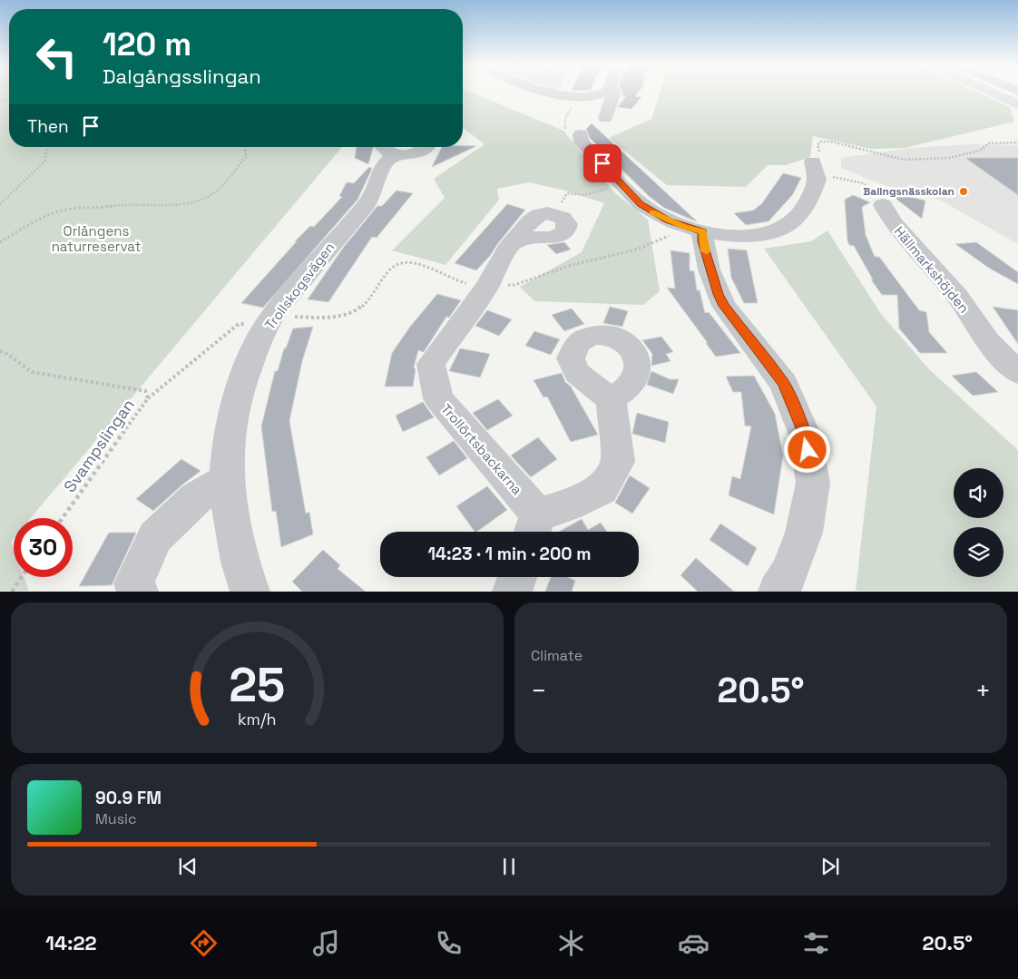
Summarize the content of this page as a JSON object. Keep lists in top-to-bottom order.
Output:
{
  "streets": {
    "street": ["Hällmarkshöjden", "Trollskogsvägen", "Trollörtsbackarna"],
    "path": ["Svampslingan"]
  },
  "parks": ["Orlångens naturreservat"],
  "places": ["Balingsnässkolan"],
  "page": {
    "turn": ["120 m", "Dalgångsslingan"],
    "then": "Then",
    "limit": "30",
    "trip": "14:23 · 1 min · 200 m",
    "tile": "Climate",
    "heat": ["−", "20.5°", "+"],
    "song": ["90.9 FM", "Music"],
    "tabs": ["14:22", "20.5°"],
    "gauge": ["25", "km/h"]
  }
}
